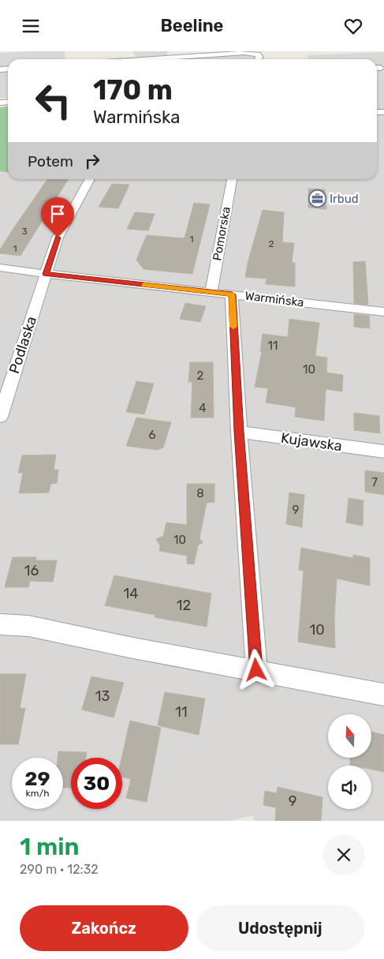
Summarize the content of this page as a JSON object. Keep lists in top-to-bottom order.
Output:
{
  "streets": {
    "street": [
      "Pomorska",
      "Warmińska",
      "Podlaska",
      "Kujawska"
    ]
  },
  "crossings": [
    ["Pomorska", "Warmińska"],
    ["Warmińska", "Podlaska"]
  ],
  "places": {
    "office": ["Irbud"]
  },
  "house_numbers": [
    "3",
    "1",
    "2",
    "1",
    "11",
    "10",
    "2",
    "4",
    "6",
    "7",
    "8",
    "9",
    "10",
    "16",
    "14",
    "12",
    "10",
    "13",
    "11",
    "9"
  ],
  "north": "top",
  "page": {
    "header": "Beeline",
    "turn": ["170 m", "Warmińska"],
    "then": "Potem",
    "speed": "29 km/h",
    "limit": "30",
    "heading": ["1 min", "290 m · 12:32"],
    "buttons": ["Zakończ", "Udostępnij"]
  }
}
